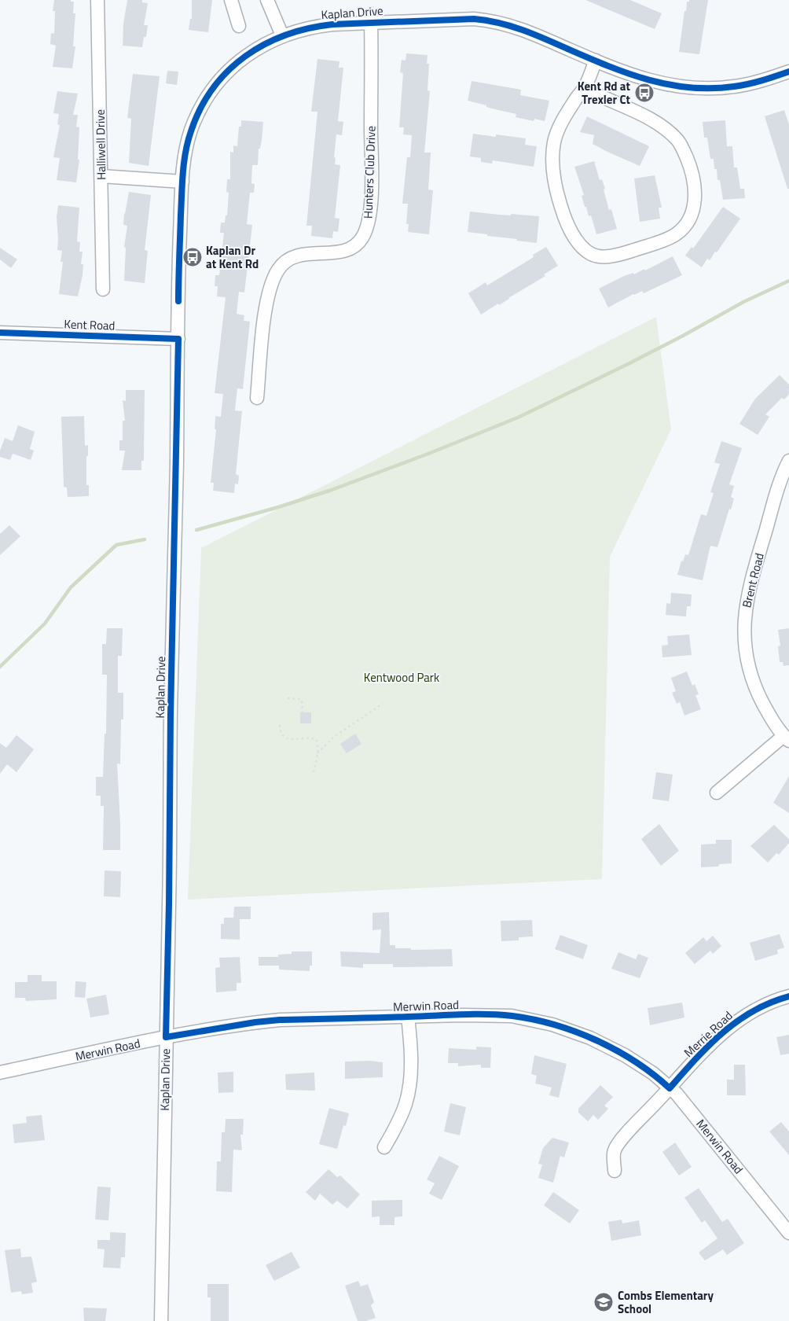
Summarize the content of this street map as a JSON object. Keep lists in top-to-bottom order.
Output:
{
  "streets": {
    "street": [
      "Kaplan Drive",
      "Halliwell Drive",
      "Hunters Club Drive",
      "Kent Road",
      "Brent Road",
      "Merwin Road",
      "Merrie Road"
    ]
  },
  "crossings": [
    ["Kaplan Drive", "Hunters Club Drive"],
    ["Kaplan Drive", "Kent Road"],
    ["Kaplan Drive", "Merwin Road"],
    ["Merwin Road", "Merrie Road"]
  ],
  "parks": ["Kentwood Park"],
  "places": {
    "bus stop": ["Kent Rd at Trexler Ct", "Kaplan Dr at Kent Rd"],
    "school or university": ["Combs Elementary School"]
  }
}
